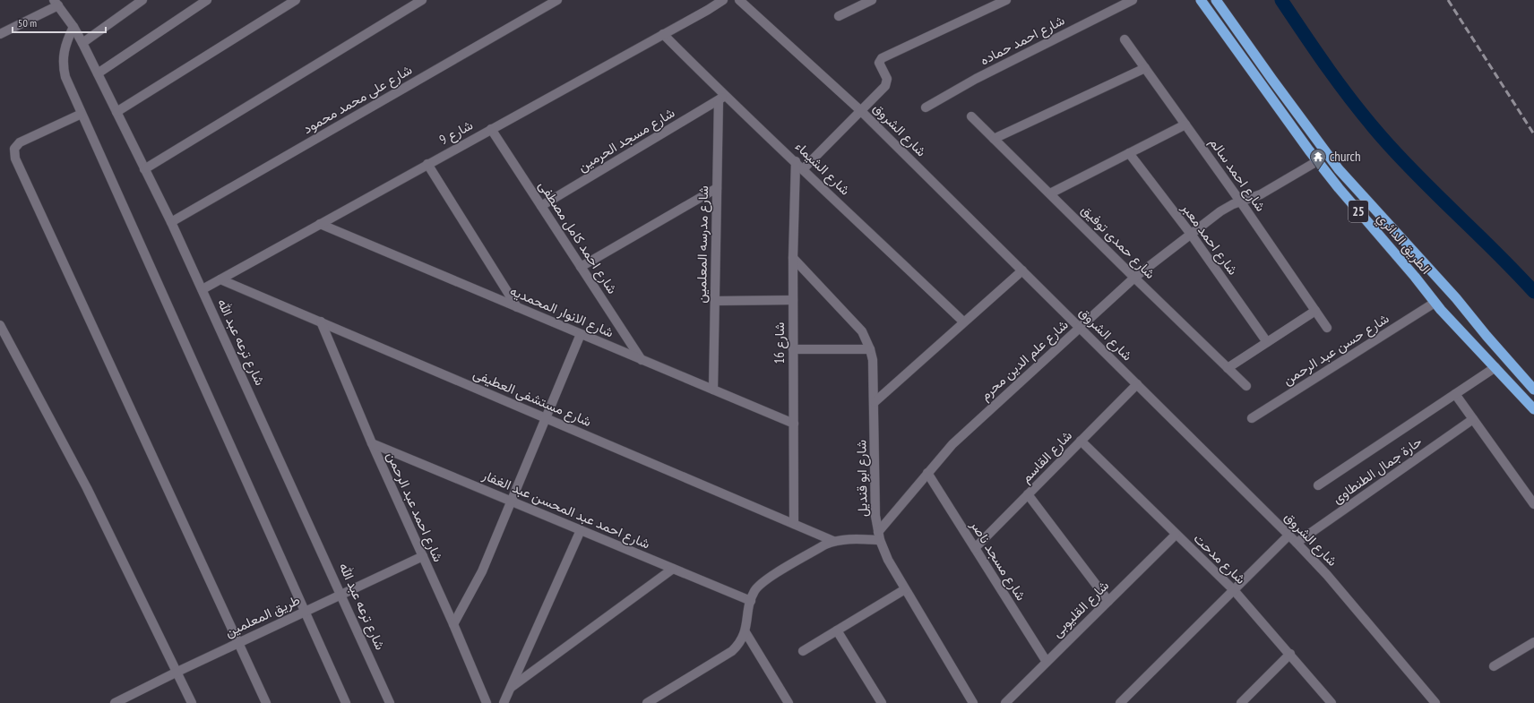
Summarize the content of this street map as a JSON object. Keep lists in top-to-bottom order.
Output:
{
  "streets": {
    "highway": ["25", "الطريق الدائري"],
    "street": [
      "شارع احمد حماده",
      "شارع على محمد محمود",
      "شارع الشروق",
      "شارع 9",
      "شارع مسجد الحرمين",
      "شارع الشيماء",
      "شارع احمد سالم",
      "شارع احمد كامل مصطفى",
      "شارع احمد معبر",
      "شارع حمدى توفيق",
      "شارع مدرسه المعلمين",
      "شارع الانوار المحمديه",
      "شارع ترعه عبد الله",
      "شارع 16",
      "شارع حسن عبد الرحمن",
      "شارع علم الدين محرم",
      "شارع مستشفى العطيفى",
      "شارع القاسم",
      "حارة جمال الطنطاوى",
      "شارع ابو قنديل",
      "شارع احمد عبد الرحمن",
      "شارع احمد عبد المحسن عبد الغفار",
      "شارع مدحت",
      "شارع مسجد ناصر",
      "شارع القليوبى",
      "طريق المعلمين"
    ]
  },
  "crossings": [
    ["شارع على محمد محمود", "شارع ترعه عبد الله"],
    ["شارع الشروق", "شارع علم الدين محرم"],
    ["شارع الشروق", "شارع القاسم"],
    ["شارع الشروق", "حارة جمال الطنطاوى"],
    ["شارع 9", "شارع الشيماء"],
    ["شارع 9", "شارع احمد كامل مصطفى"],
    ["شارع 9", "شارع الانوار المحمديه"],
    ["شارع 9", "شارع ترعه عبد الله"],
    ["شارع 9", "شارع مستشفى العطيفى"],
    ["شارع مسجد الحرمين", "شارع الشيماء"],
    ["شارع مسجد الحرمين", "شارع احمد كامل مصطفى"],
    ["شارع مسجد الحرمين", "شارع مدرسه المعلمين"],
    ["شارع الشيماء", "شارع مدرسه المعلمين"],
    ["شارع الشيماء", "شارع 16"],
    ["شارع احمد سالم", "شارع علم الدين محرم"],
    ["شارع احمد كامل مصطفى", "شارع الانوار المحمديه"],
    ["شارع احمد معبر", "شارع علم الدين محرم"],
    ["شارع حمدى توفيق", "شارع علم الدين محرم"],
    ["الطريق الدائري", "شارع حسن عبد الرحمن"],
    ["الطريق الدائري", "شارع علم الدين محرم"],
    ["شارع مدرسه المعلمين", "شارع الانوار المحمديه"],
    ["شارع الانوار المحمديه", "شارع 16"],
    ["شارع ترعه عبد الله", "طريق المعلمين"],
    ["شارع 16", "شارع مستشفى العطيفى"],
    ["شارع 16", "شارع ابو قنديل"],
    ["شارع علم الدين محرم", "شارع ابو قنديل"],
    ["شارع علم الدين محرم", "شارع مسجد ناصر"],
    ["شارع مستشفى العطيفى", "شارع احمد عبد الرحمن"],
    ["شارع القاسم", "شارع مدحت"],
    ["شارع القاسم", "شارع مسجد ناصر"],
    ["شارع احمد عبد الرحمن", "شارع احمد عبد المحسن عبد الغفار"],
    ["شارع احمد عبد الرحمن", "طريق المعلمين"],
    ["شارع مدحت", "شارع القليوبى"],
    ["شارع مسجد ناصر", "شارع القليوبى"]
  ],
  "places": {
    "temple": ["church"]
  },
  "scale_bar": "50 m"
}
